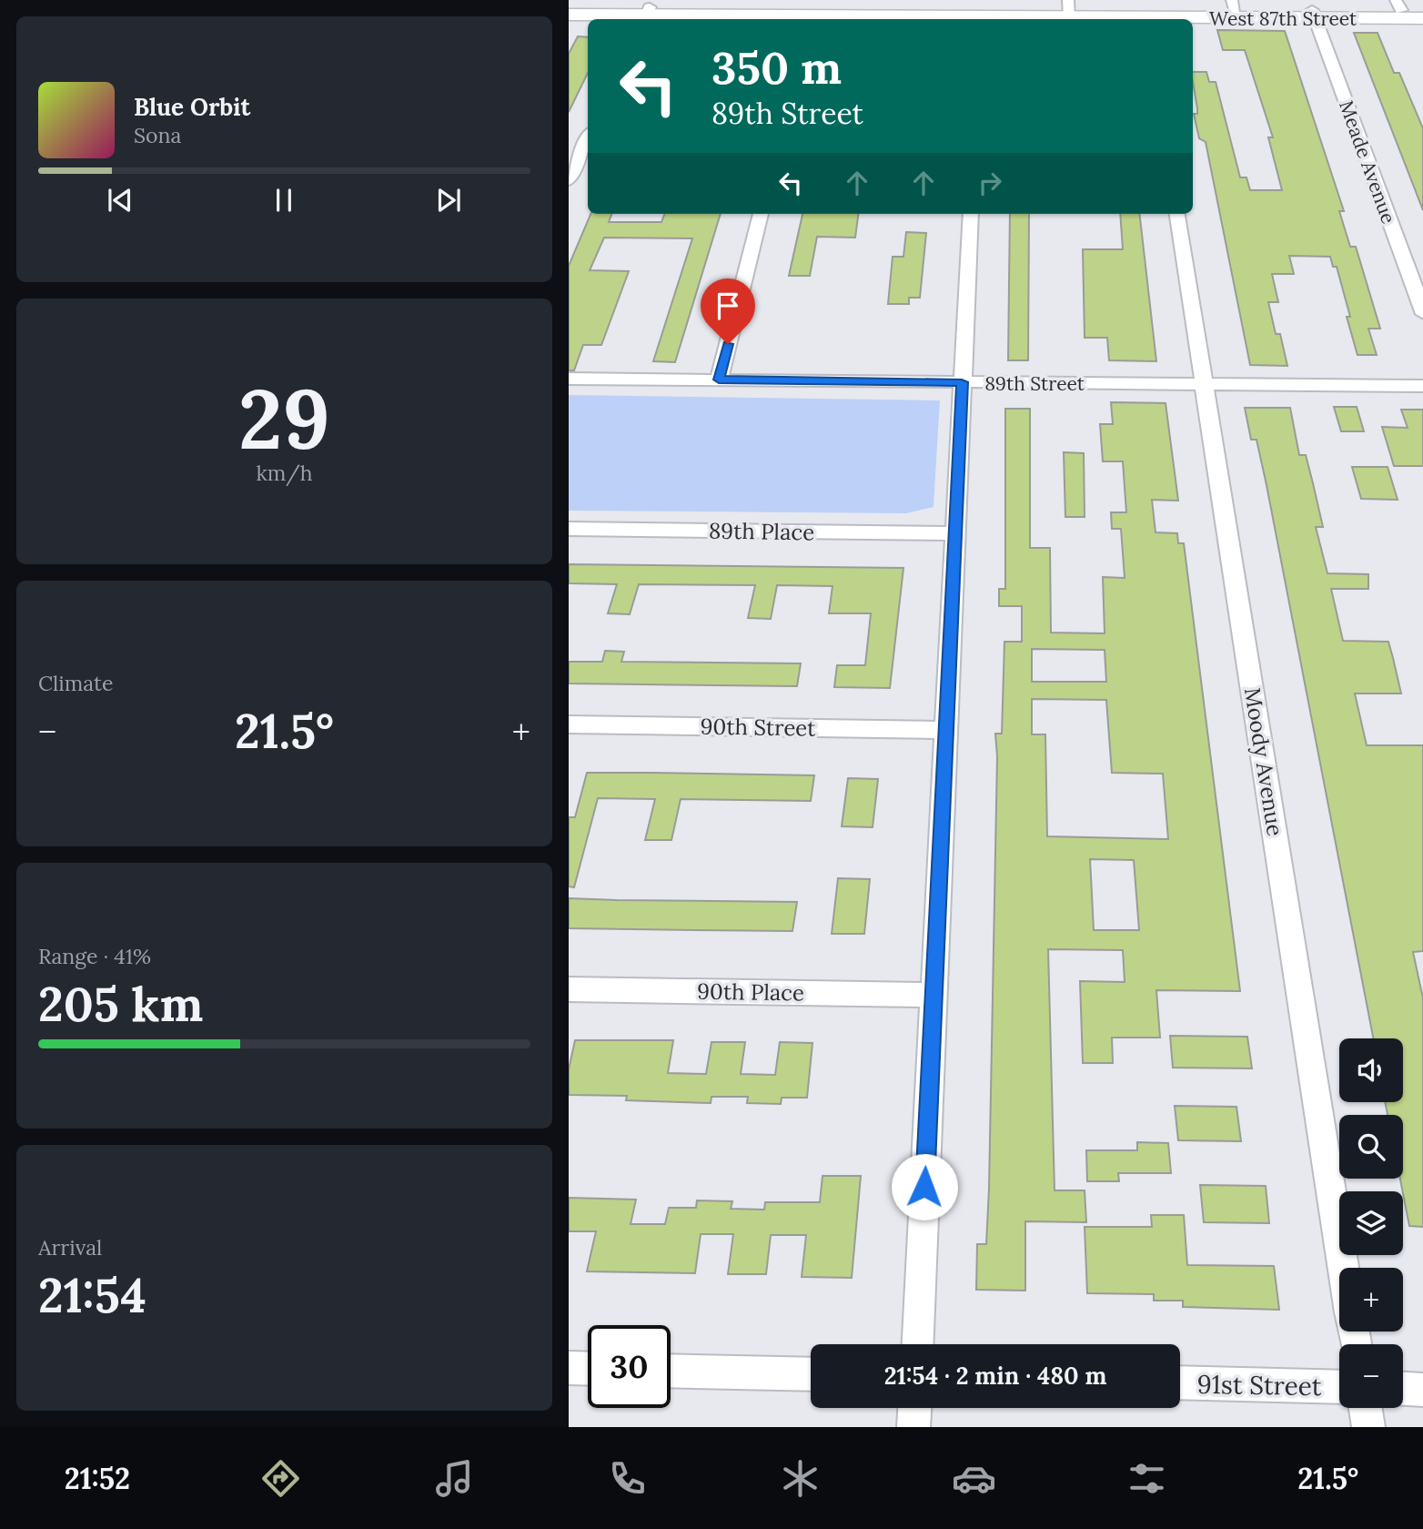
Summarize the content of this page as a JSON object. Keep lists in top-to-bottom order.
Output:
{
  "streets": {
    "main road": ["West 87th Street"],
    "street": [
      "Meade Avenue",
      "89th Street",
      "89th Place",
      "90th Street",
      "Moody Avenue",
      "90th Place",
      "91st Street"
    ]
  },
  "crossings": [
    ["West 87th Street", "Meade Avenue"],
    ["89th Street", "Moody Avenue"]
  ],
  "page": {
    "turn": ["350 m", "89th Street"],
    "song": ["Blue Orbit", "Sona"],
    "tile": [
      ["29", "km/h"],
      "Climate",
      ["Range · 41%", "205 km"],
      ["Arrival", "21:54"]
    ],
    "heat": ["−", "21.5°", "+"],
    "map_buttons": ["+", "−"],
    "limit": "30",
    "trip": "21:54 · 2 min · 480 m",
    "tabs": ["21:52", "21.5°"]
  }
}
